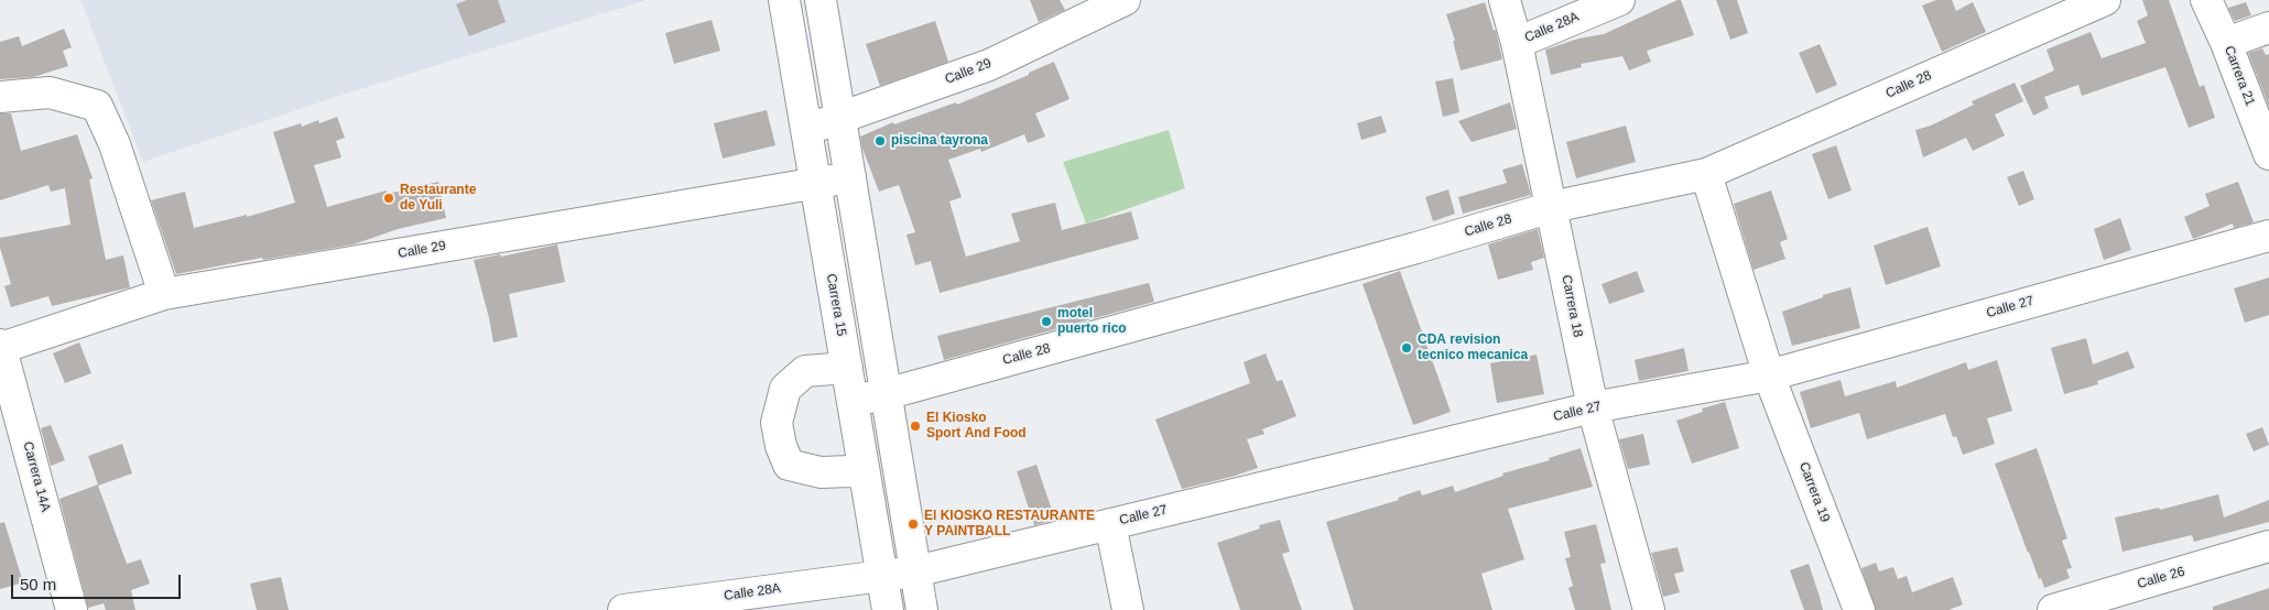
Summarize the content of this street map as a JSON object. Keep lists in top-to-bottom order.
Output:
{
  "streets": {
    "street": [
      "Calle 28A",
      "Calle 29",
      "Carrera 21",
      "Calle 28",
      "Carrera 15",
      "Carrera 18",
      "Calle 27",
      "Carrera 14A",
      "Carrera 19",
      "Calle 26"
    ]
  },
  "crossings": [
    ["Calle 28A", "Carrera 15"],
    ["Calle 28A", "Carrera 18"],
    ["Calle 28A", "Calle 27"],
    ["Calle 29", "Carrera 15"],
    ["Calle 29", "Carrera 14A"],
    ["Calle 28", "Carrera 15"],
    ["Calle 28", "Carrera 18"],
    ["Calle 28", "Carrera 19"],
    ["Carrera 15", "Calle 27"],
    ["Carrera 18", "Calle 27"],
    ["Calle 27", "Carrera 19"]
  ],
  "places": [
    "piscina tayrona",
    "Restaurante de Yuli",
    "motel puerto rico",
    "CDA revision tecnico mecanica",
    "El Kiosko Sport And Food",
    "El KIOSKO RESTAURANTE Y PAINTBALL"
  ],
  "scale_bar": "50 m"
}
